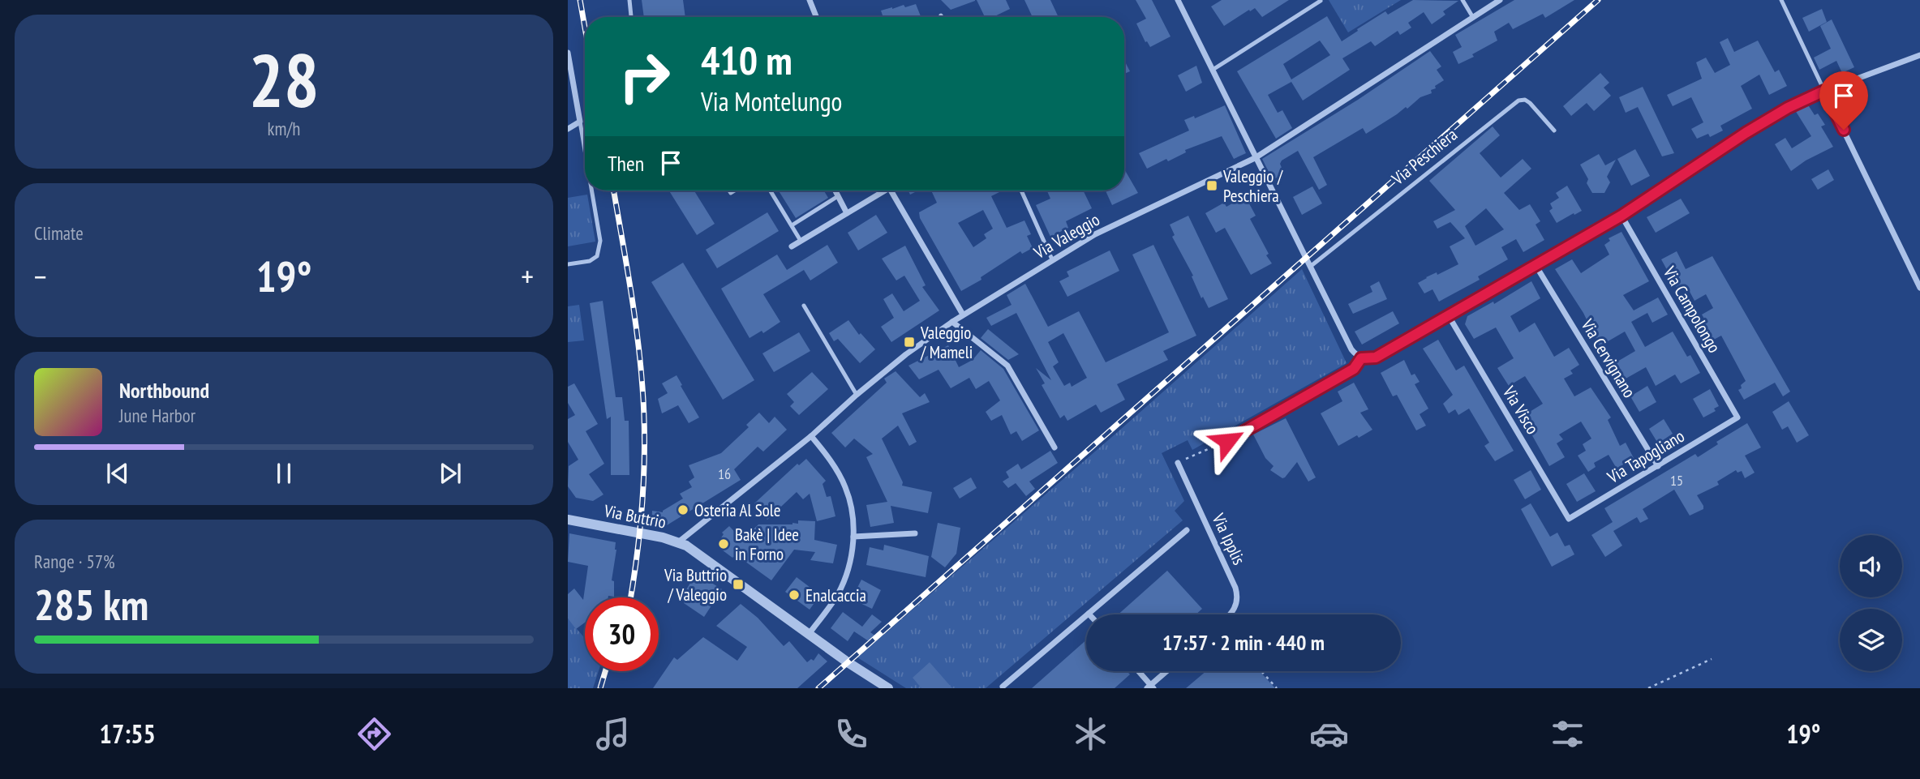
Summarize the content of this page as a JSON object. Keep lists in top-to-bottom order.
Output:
{
  "streets": {
    "street": [
      "Via Valeggio",
      "Via Campolongo",
      "Via Cervignano",
      "Via Visco",
      "Via Tapogliano",
      "Via Buttrio",
      "Via Ipplis"
    ],
    "lane": ["Via Peschiera"]
  },
  "crossings": [
    ["Via Valeggio", "Via Buttrio"],
    ["Via Campolongo", "Via Tapogliano"],
    ["Via Cervignano", "Via Tapogliano"],
    ["Via Visco", "Via Tapogliano"]
  ],
  "places": {
    "transit": ["Valeggio / Peschiera", "Valeggio / Mameli", "Via Buttrio / Valeggio"],
    "other": ["Osteria Al Sole", "Bakè | Idee in Forno", "Enalcaccia"]
  },
  "house_numbers": ["16", "15"],
  "page": {
    "tile": [
      ["28", "km/h"],
      "Climate",
      ["Range · 57%", "285 km"]
    ],
    "turn": ["410 m", "Via Montelungo"],
    "then": "Then",
    "heat": ["−", "19°", "+"],
    "song": ["Northbound", "June Harbor"],
    "limit": "30",
    "trip": "17:57 · 2 min · 440 m",
    "tabs": ["17:55", "19°"]
  }
}
